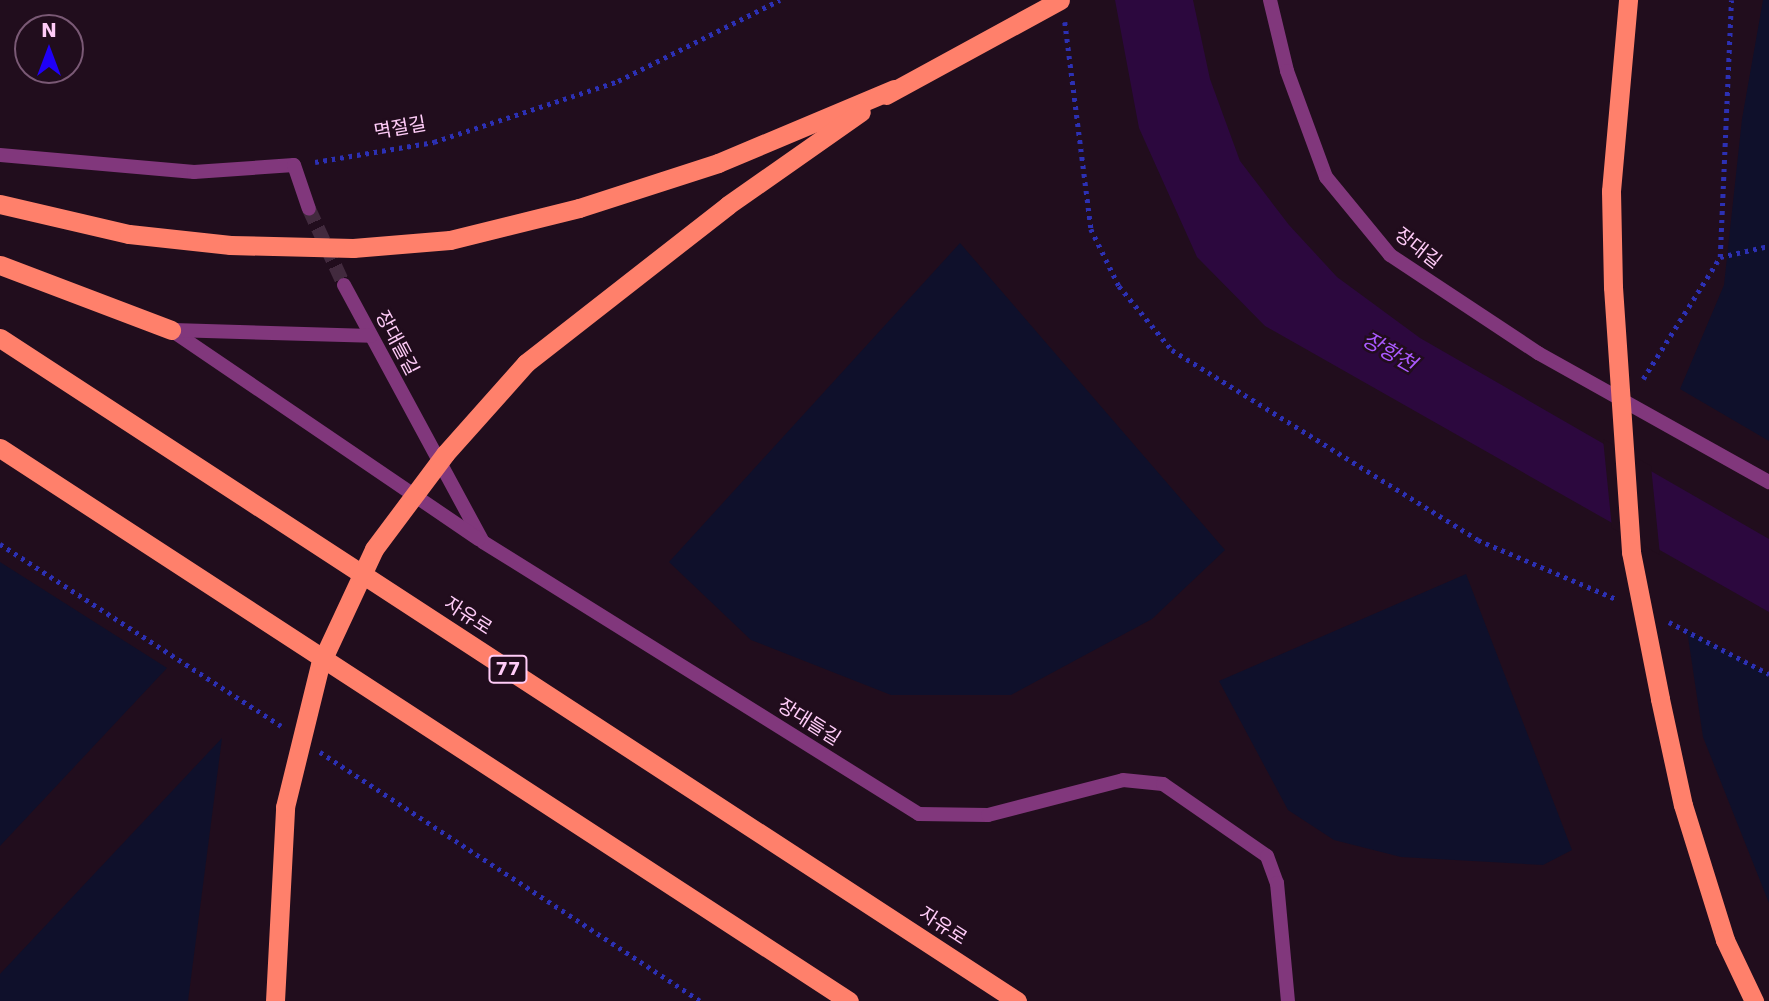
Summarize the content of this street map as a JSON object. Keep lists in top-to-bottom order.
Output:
{
  "streets": {
    "highway": ["자유로", "77"],
    "street": ["장대길", "장대들길"],
    "path": ["멱절길"]
  },
  "water": ["장항천"],
  "north": "top"
}
